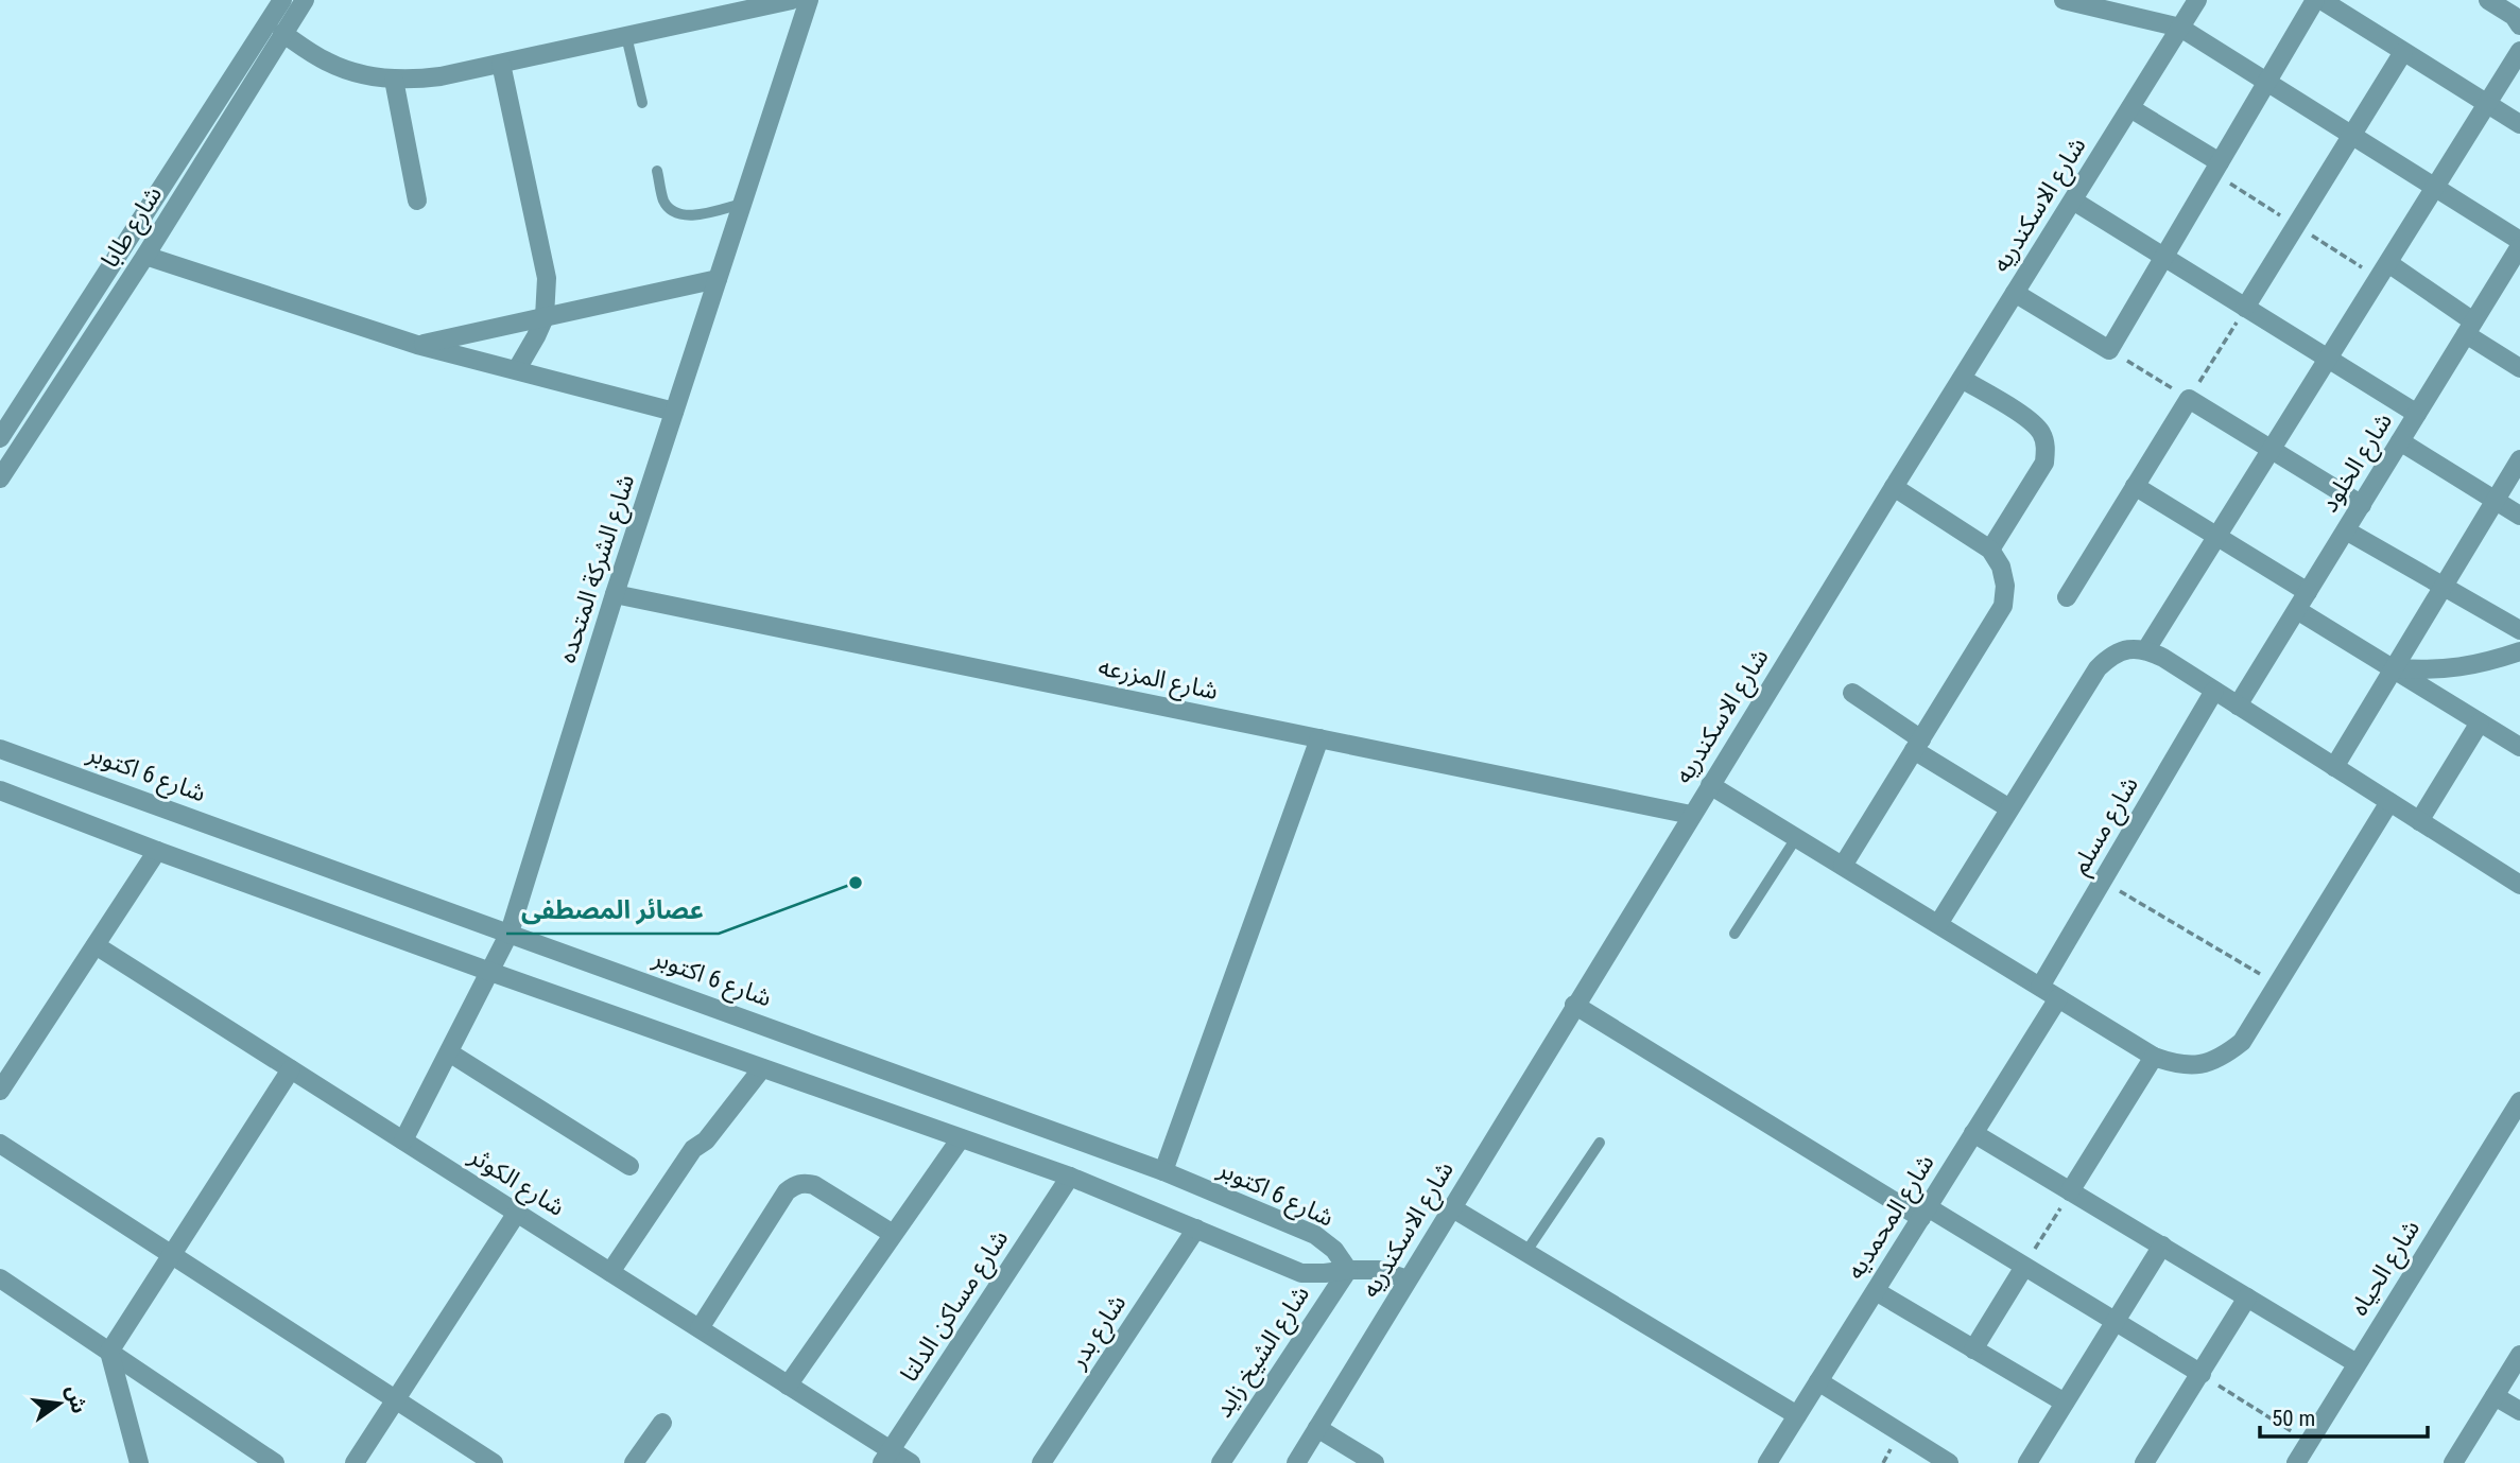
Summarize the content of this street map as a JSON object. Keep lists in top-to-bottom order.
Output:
{
  "streets": {
    "street": [
      "شارع الاسكندريه",
      "شارع طابا",
      "شارع الخلود",
      "شارع الشركة المتحده",
      "شارع المزرعه",
      "شارع 6 اكتوبر",
      "شارع مسلم",
      "شارع الكوثر",
      "شارع المحمديه",
      "شارع الحياه",
      "شارع مساكن الدلتا",
      "شارع بدر",
      "شارع الشيخ زايد"
    ]
  },
  "crossings": [
    ["شارع الاسكندريه", "شارع المزرعه"],
    ["شارع الشركة المتحده", "شارع المزرعه"],
    ["شارع الشركة المتحده", "شارع 6 اكتوبر"],
    ["شارع الشركة المتحده", "شارع الكوثر"],
    ["شارع 6 اكتوبر", "شارع الشيخ زايد"],
    ["شارع الكوثر", "شارع مساكن الدلتا"]
  ],
  "places": ["عصائر المصطفى"],
  "scale_bar": "50 m",
  "north": "right"
}
